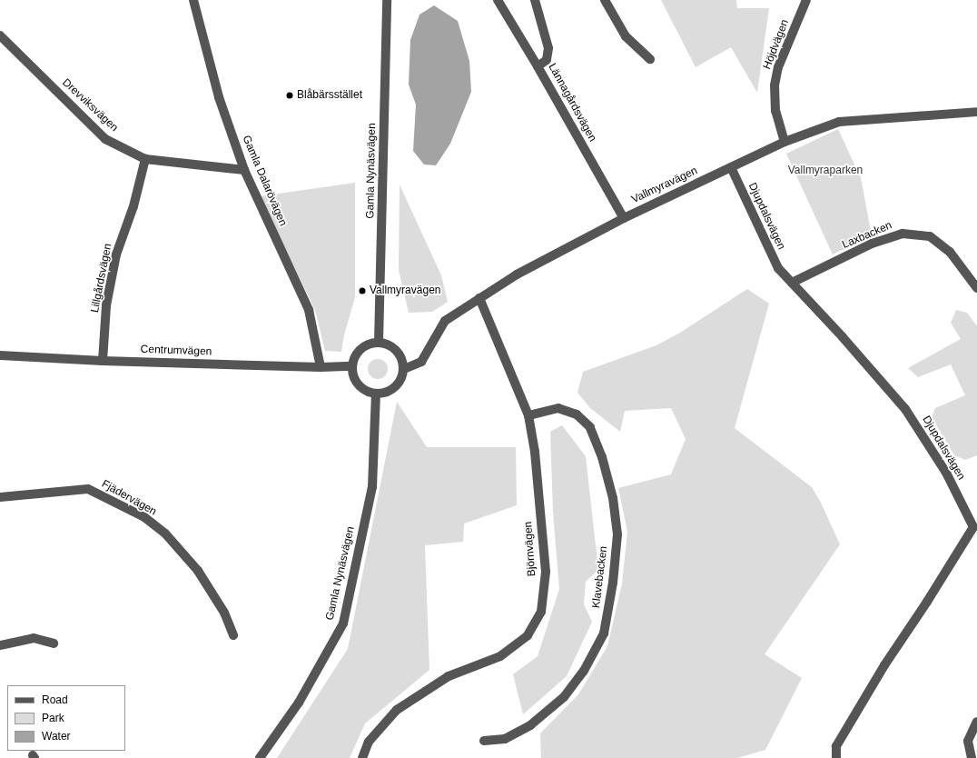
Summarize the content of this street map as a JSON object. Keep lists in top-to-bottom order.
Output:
{
  "streets": {
    "street": [
      "Höjdvägen",
      "Lännagårdsvägen",
      "Drevviksvägen",
      "Gamla Nynäsvägen",
      "Gamla Dalarövägen",
      "Vallmyravägen",
      "Djupdalsvägen",
      "Laxbacken",
      "Lillgårdsvägen",
      "Centrumvägen",
      "Fjädervägen",
      "Björnvägen",
      "Klavebacken"
    ]
  },
  "crossings": [
    ["Höjdvägen", "Vallmyravägen"],
    ["Lännagårdsvägen", "Vallmyravägen"],
    ["Drevviksvägen", "Gamla Dalarövägen"],
    ["Drevviksvägen", "Lillgårdsvägen"],
    ["Gamla Nynäsvägen", "Vallmyravägen"],
    ["Gamla Nynäsvägen", "Centrumvägen"],
    ["Gamla Dalarövägen", "Centrumvägen"],
    ["Vallmyravägen", "Djupdalsvägen"],
    ["Vallmyravägen", "Centrumvägen"],
    ["Vallmyravägen", "Björnvägen"],
    ["Djupdalsvägen", "Laxbacken"],
    ["Lillgårdsvägen", "Centrumvägen"],
    ["Björnvägen", "Klavebacken"]
  ],
  "parks": ["Vallmyraparken"],
  "places": ["Blåbärsstället", "Vallmyravägen"],
  "legend": ["Road", "Park", "Water"]
}
